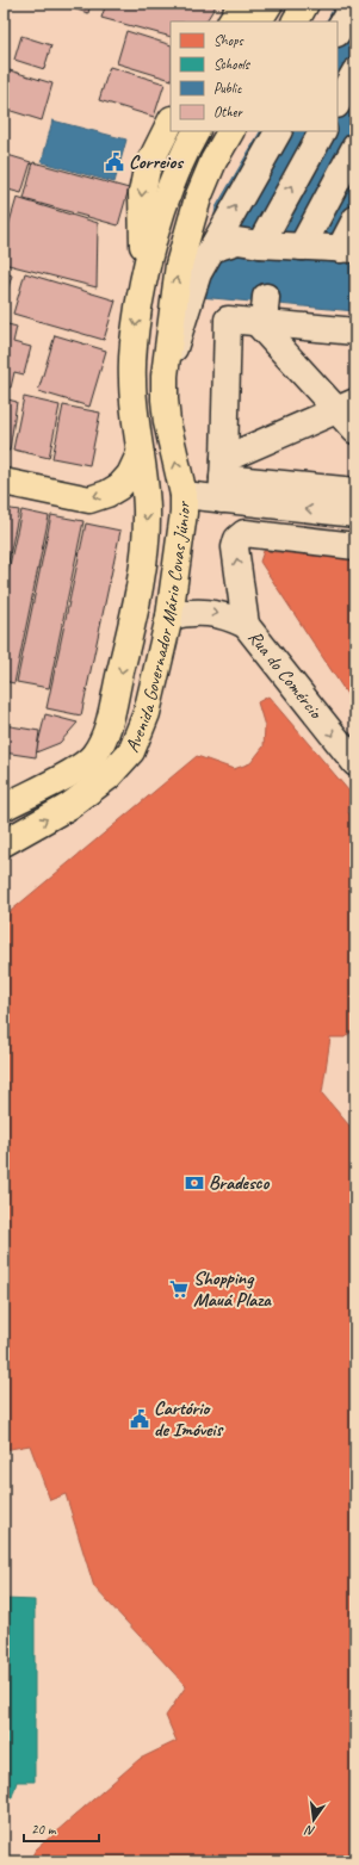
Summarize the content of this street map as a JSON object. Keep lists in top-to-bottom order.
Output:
{
  "streets": {
    "main road": ["Avenida Governador Mário Covas Júnior"],
    "street": ["Rua do Comércio"]
  },
  "crossings": [
    ["Avenida Governador Mário Covas Júnior", "Rua do Comércio"]
  ],
  "places": {
    "public building": ["Correios", "Cartório de Imóveis"],
    "bank": ["Bradesco"],
    "supermarket": ["Shopping Mauá Plaza"]
  },
  "legend": [
    "Shops",
    "Schools",
    "Public",
    "Other"
  ],
  "scale_bar": "20 m",
  "north": "bottom"
}
